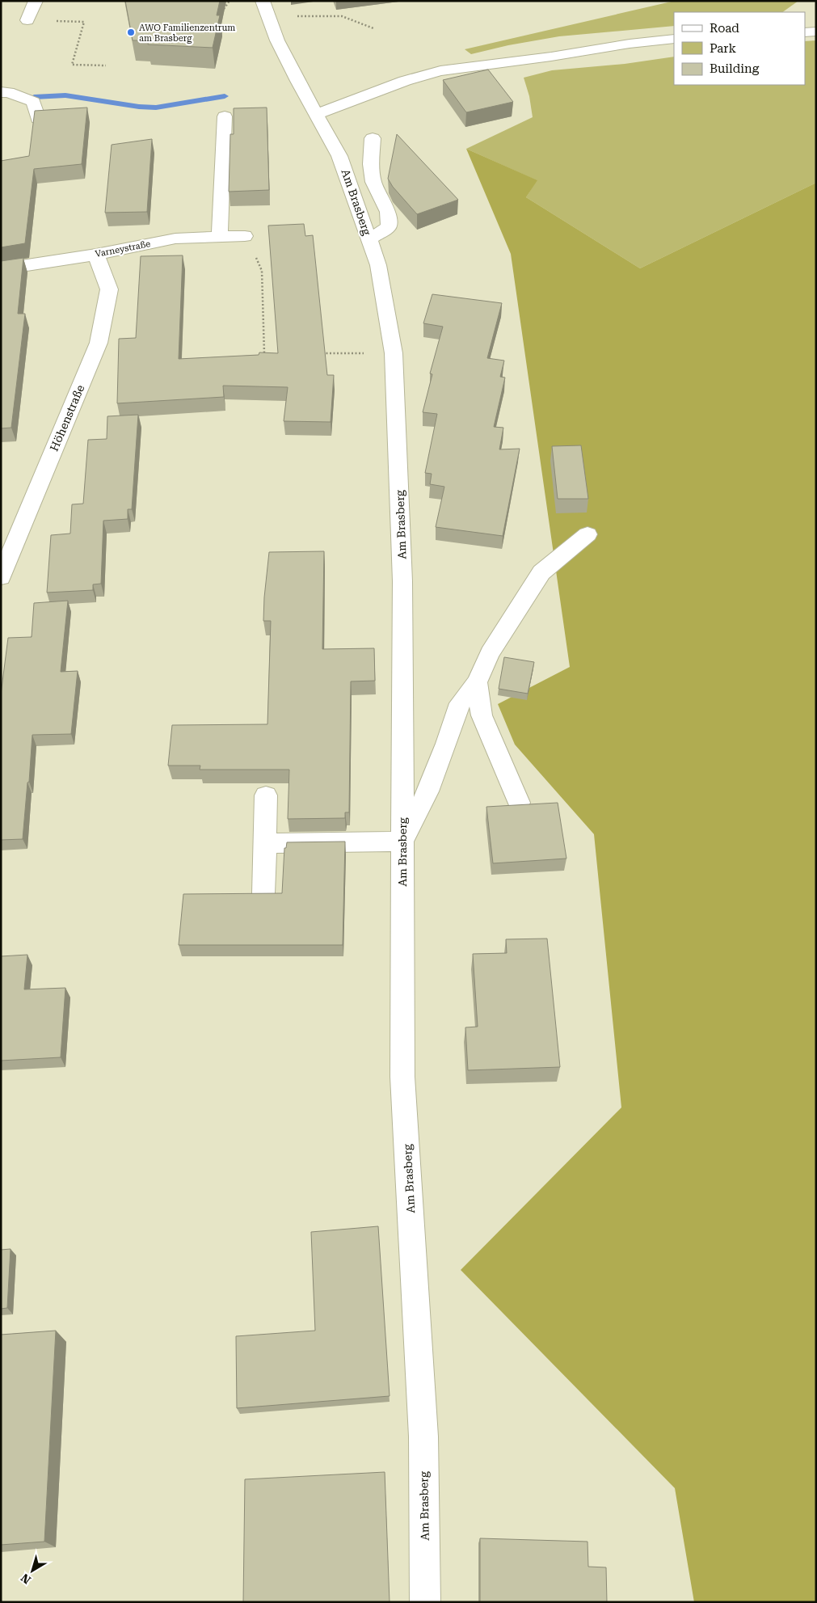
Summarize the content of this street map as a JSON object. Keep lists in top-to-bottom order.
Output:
{
  "streets": {
    "street": ["Am Brasberg", "Varneystraße", "Höhenstraße"]
  },
  "crossings": [
    ["Varneystraße", "Höhenstraße"]
  ],
  "places": ["AWO Familienzentrum am Brasberg"],
  "legend": ["Road", "Park", "Building"],
  "north": "bottom left"
}
